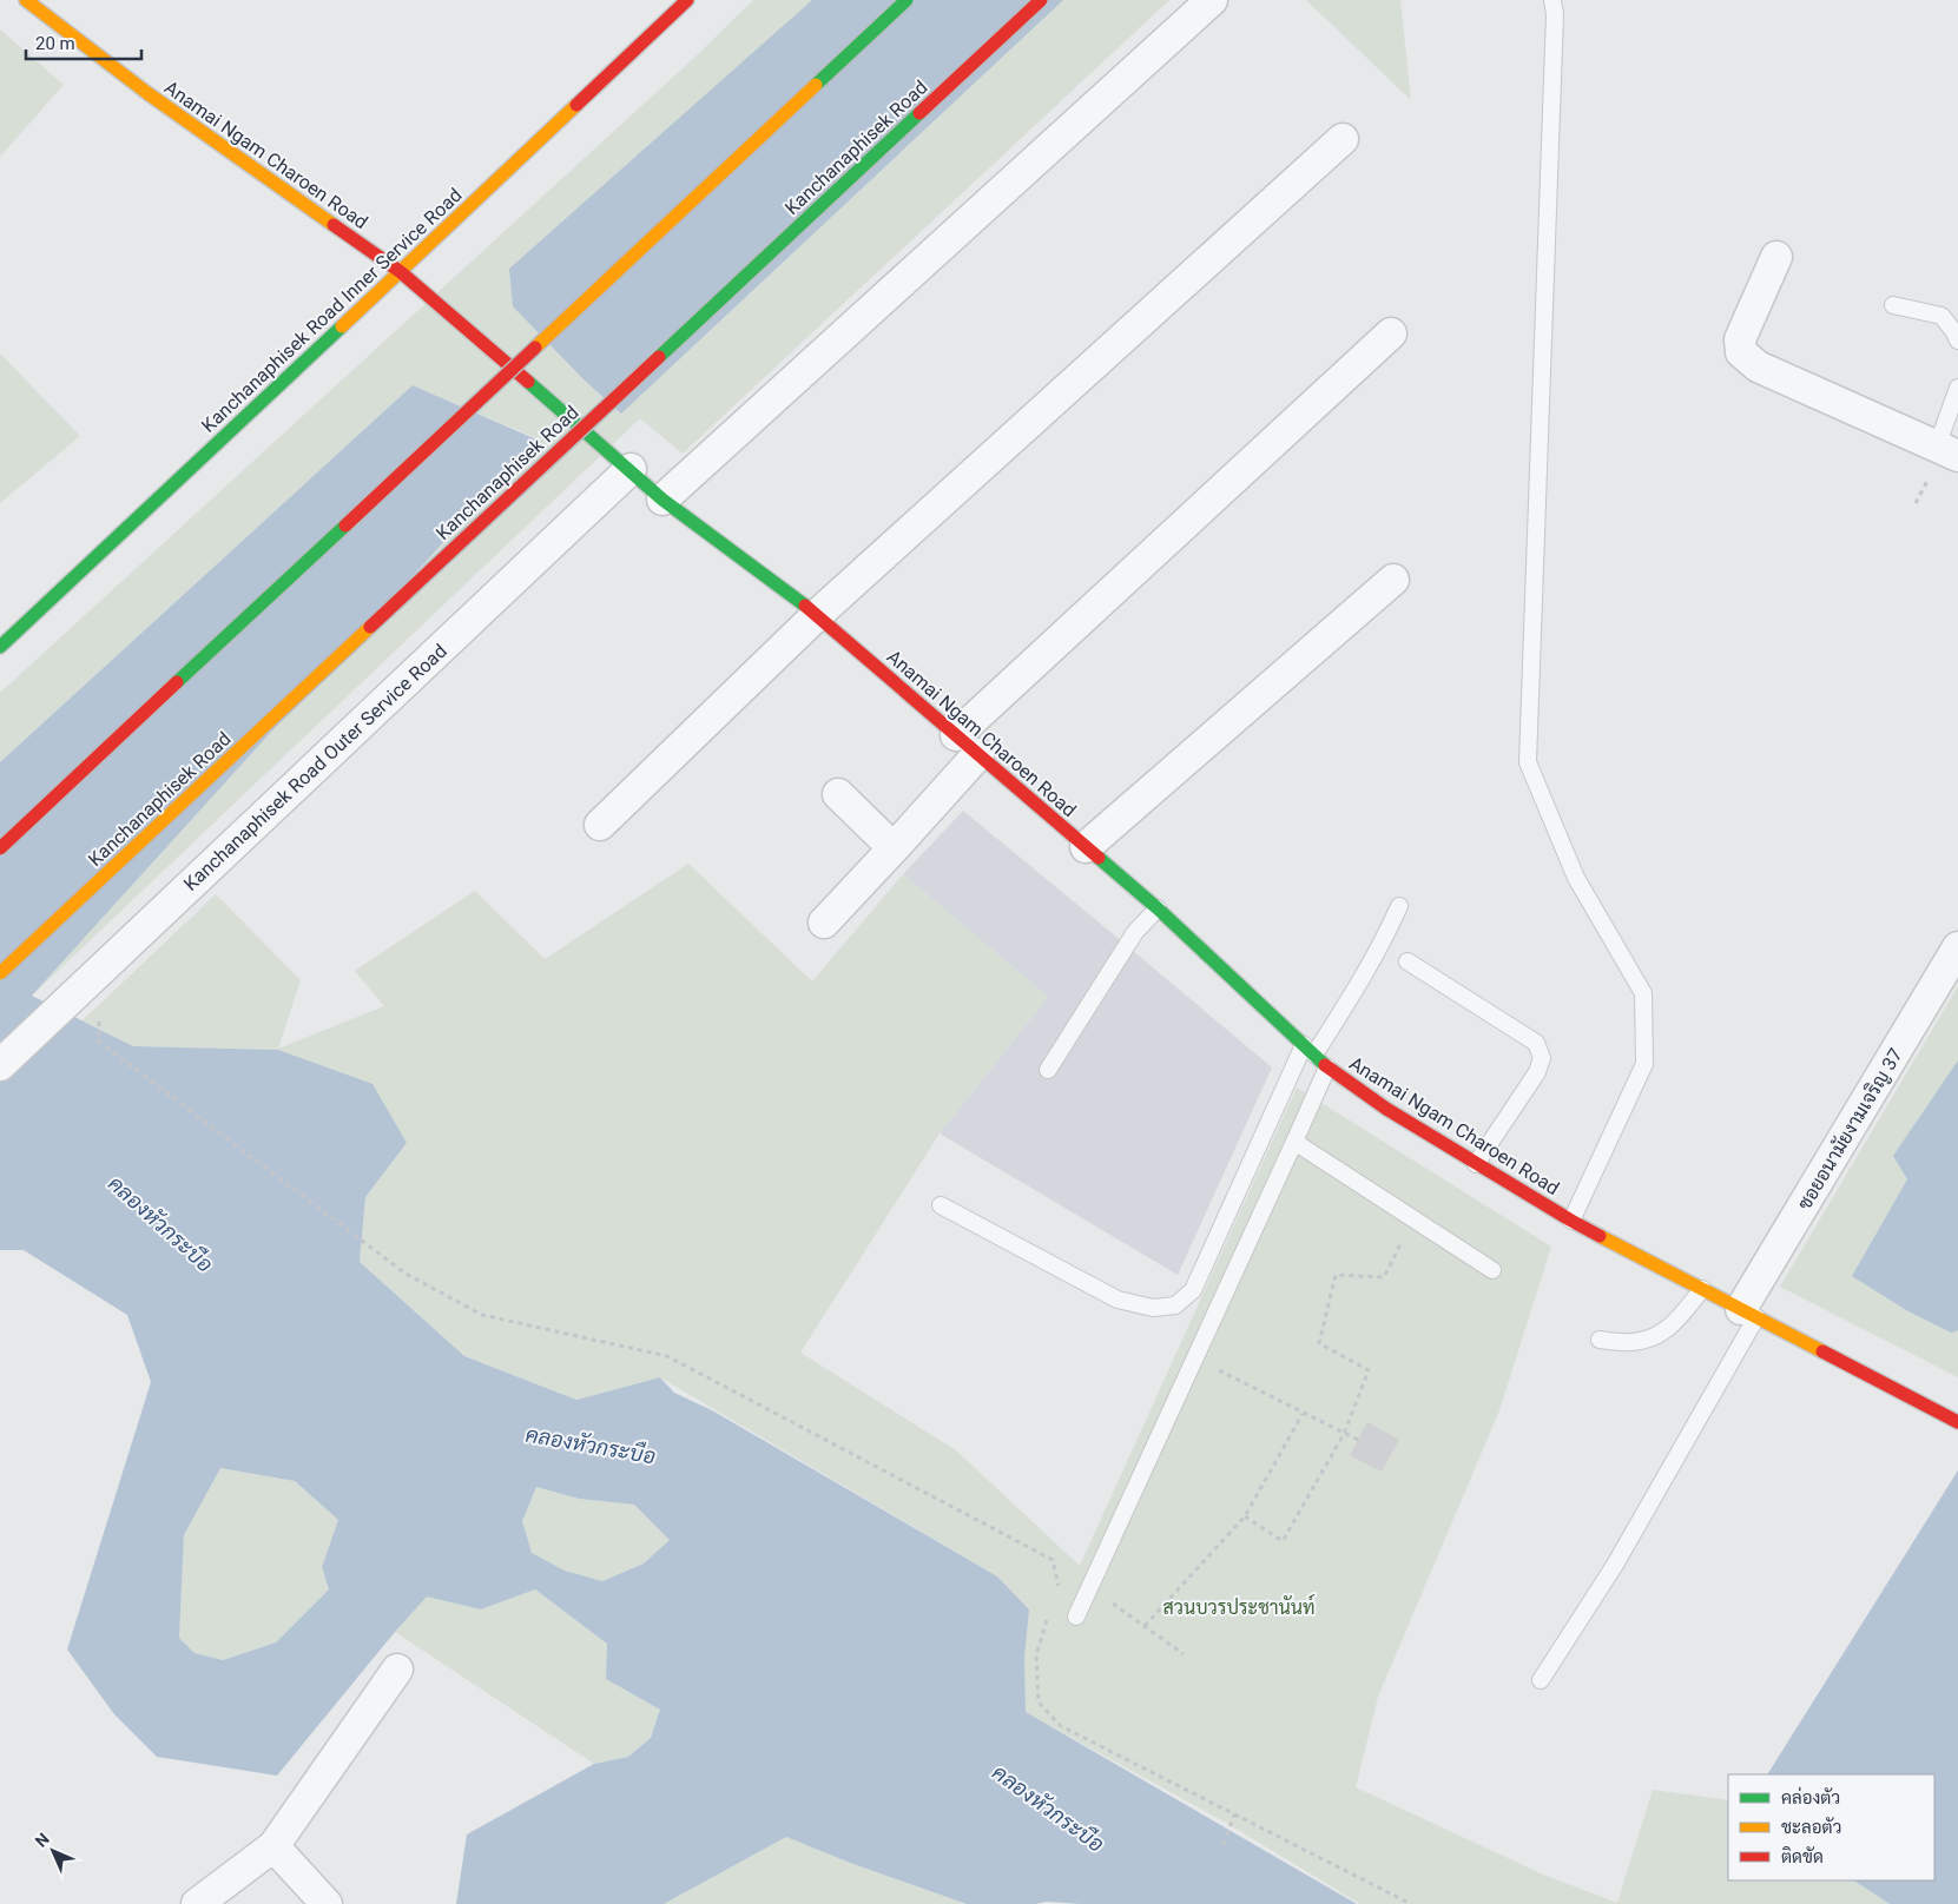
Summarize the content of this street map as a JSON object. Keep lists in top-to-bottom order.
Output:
{
  "streets": {
    "main road": ["Kanchanaphisek Road", "Anamai Ngam Charoen Road", "Kanchanaphisek Road Inner Service Road"],
    "street": ["Kanchanaphisek Road Outer Service Road", "ซอยอนามัยงามเจริญ 37"]
  },
  "crossings": [
    ["Anamai Ngam Charoen Road", "Kanchanaphisek Road Inner Service Road"],
    ["Anamai Ngam Charoen Road", "Kanchanaphisek Road Outer Service Road"],
    ["Anamai Ngam Charoen Road", "ซอยอนามัยงามเจริญ 37"]
  ],
  "water": ["คลองหัวกระบือ"],
  "parks": ["สวนบวรประชานันท์"],
  "legend": ["คล่องตัว", "ชะลอตัว", "ติดขัด"],
  "scale_bar": "20 m",
  "north": "top left"
}
